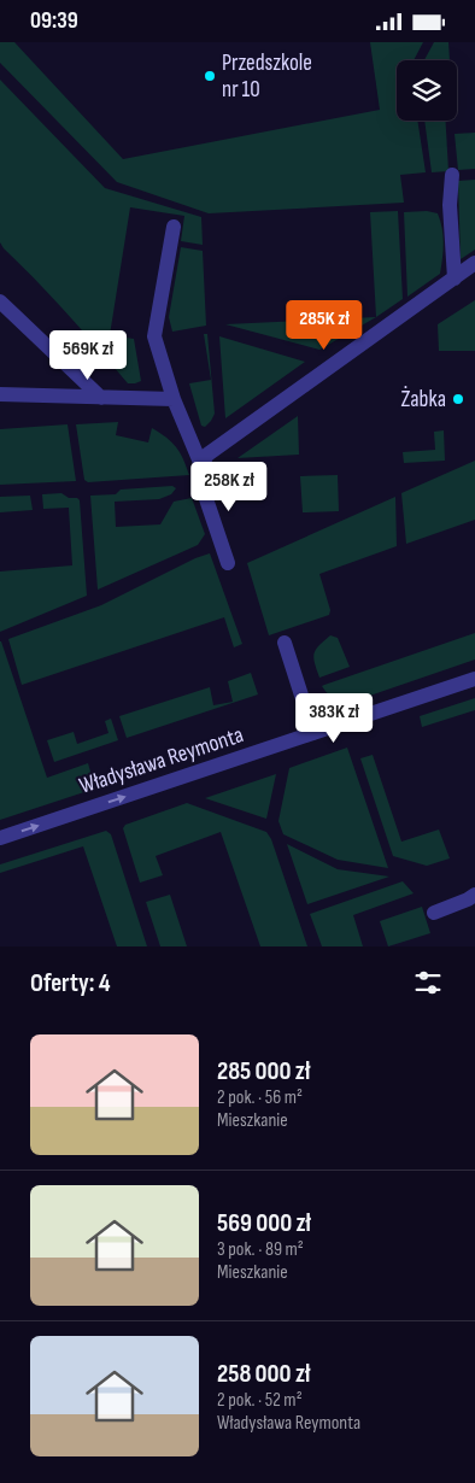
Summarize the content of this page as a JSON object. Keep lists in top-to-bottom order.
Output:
{
  "streets": {
    "street": ["Władysława Reymonta"]
  },
  "one_way": ["Władysława Reymonta"],
  "places": ["Przedszkole nr 10", "Żabka"],
  "page": {
    "status": "09:39",
    "price": [
      "285K zł",
      "569K zł",
      "258K zł",
      "383K zł"
    ],
    "heading": "Oferty: 4",
    "list": [
      {
        "name": "285 000 zł",
        "note": "2 pok. · 56 m² · Mieszkanie"
      },
      {
        "name": "569 000 zł",
        "note": "3 pok. · 89 m² · Mieszkanie"
      },
      {
        "name": "258 000 zł",
        "note": "2 pok. · 52 m² · Władysława Reymonta"
      }
    ]
  }
}
